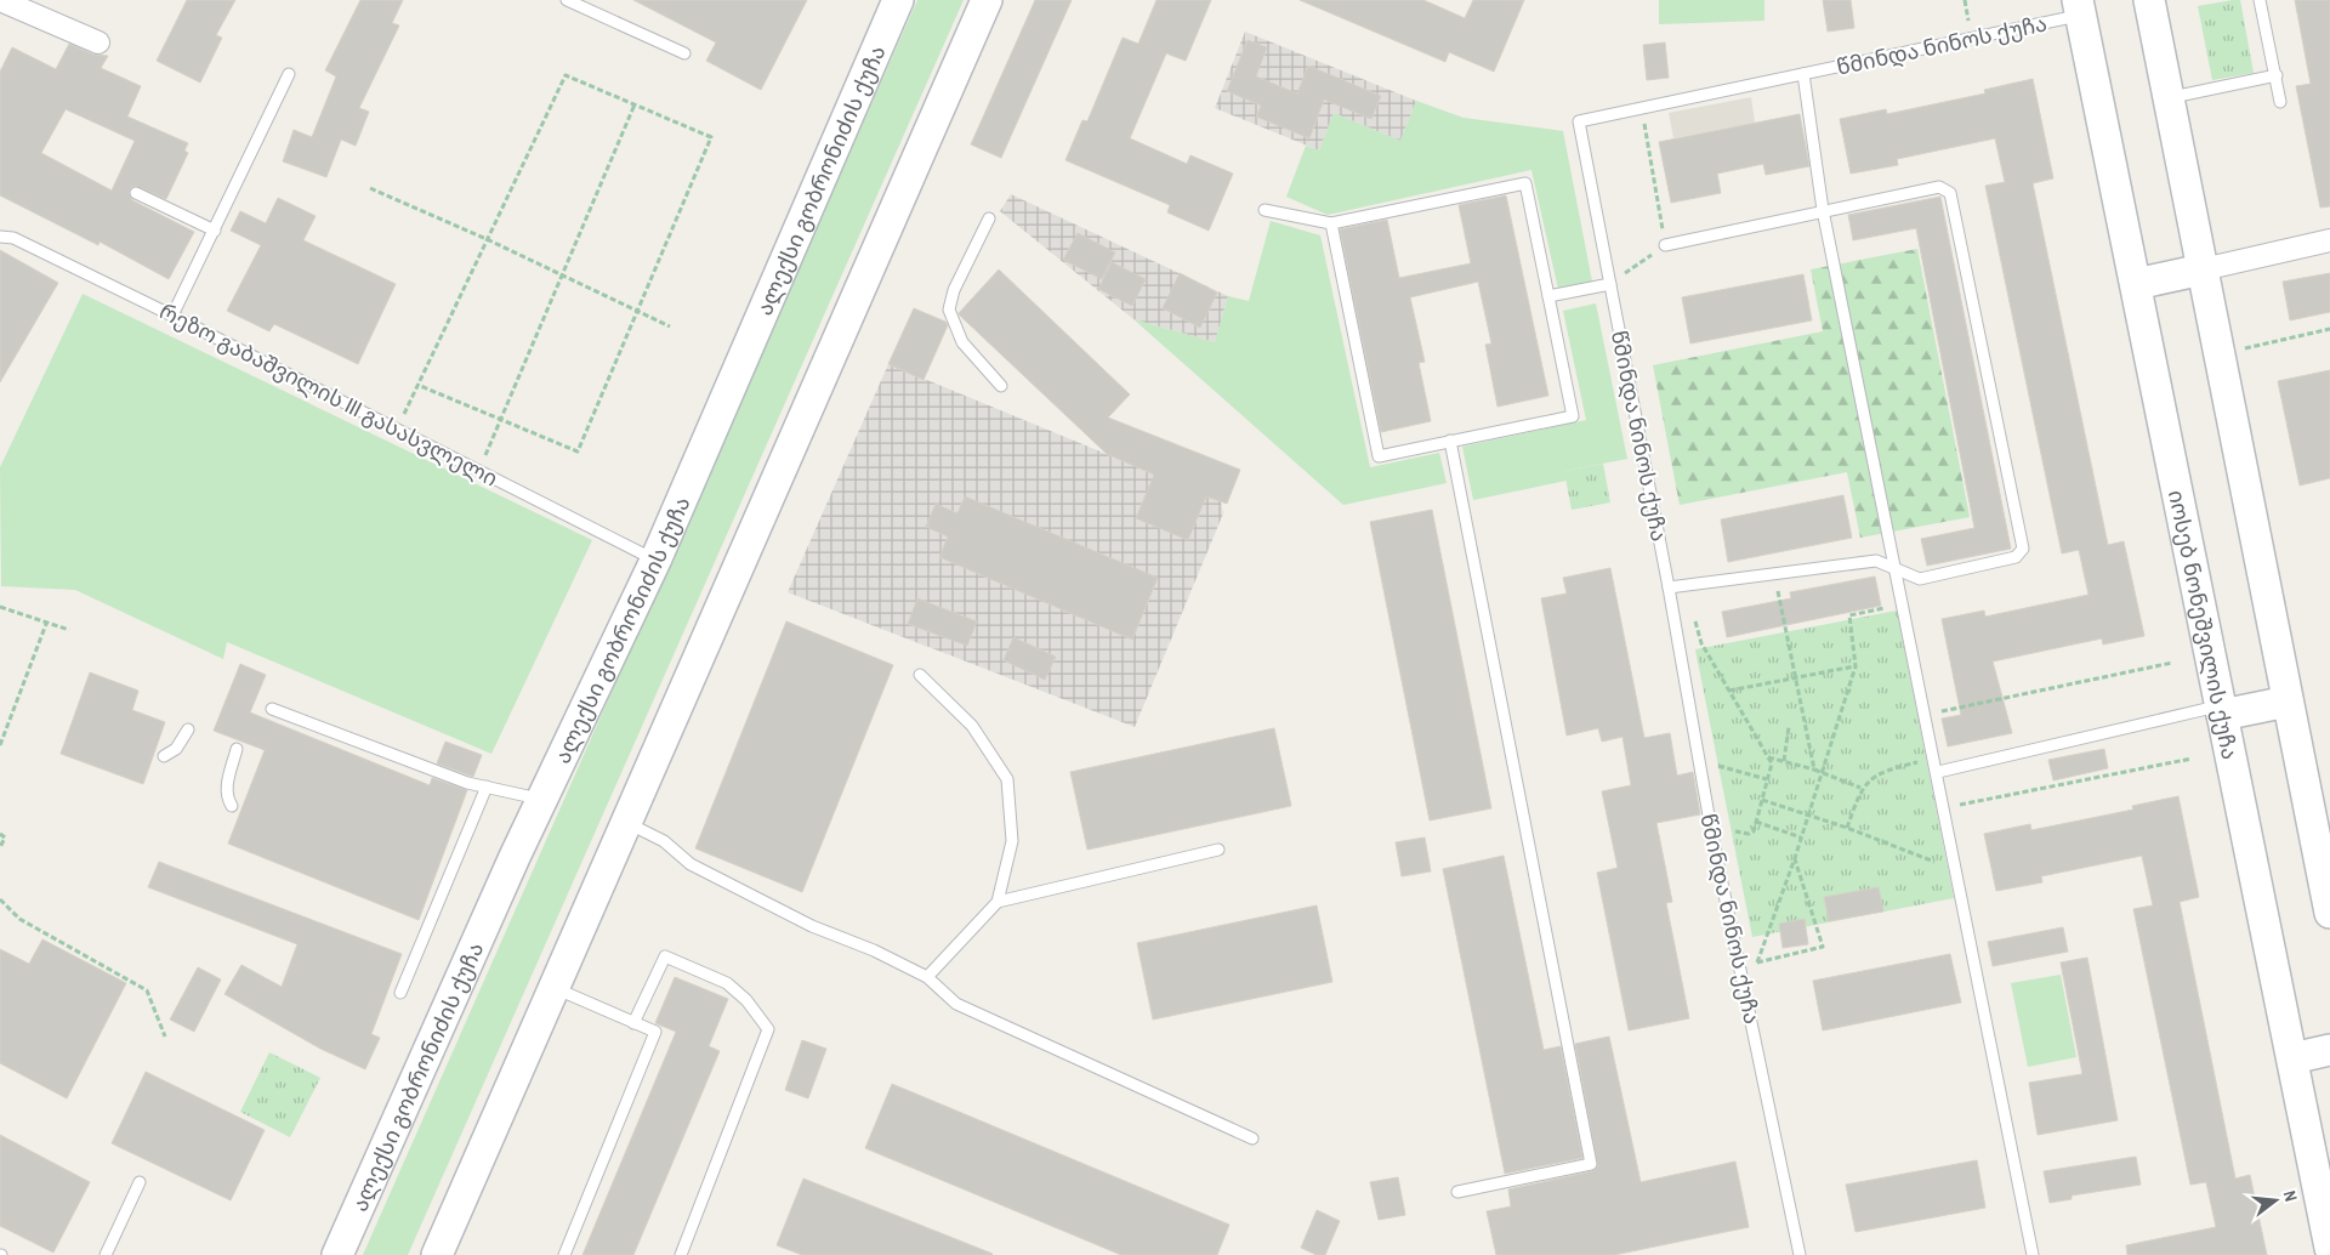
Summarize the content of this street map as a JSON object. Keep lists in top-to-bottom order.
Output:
{
  "streets": {
    "main road": ["ალექსი გობრონიძის ქუჩა", "იოსებ ნონეშვილის ქუჩა"],
    "lane": ["წმინდა ნინოს ქუჩა", "რეზო გაბაშვილის III გასასვლელი"]
  },
  "crossings": [
    ["წმინდა ნინოს ქუჩა", "იოსებ ნონეშვილის ქუჩა"],
    ["ალექსი გობრონიძის ქუჩა", "რეზო გაბაშვილის III გასასვლელი"]
  ],
  "north": "right"
}
